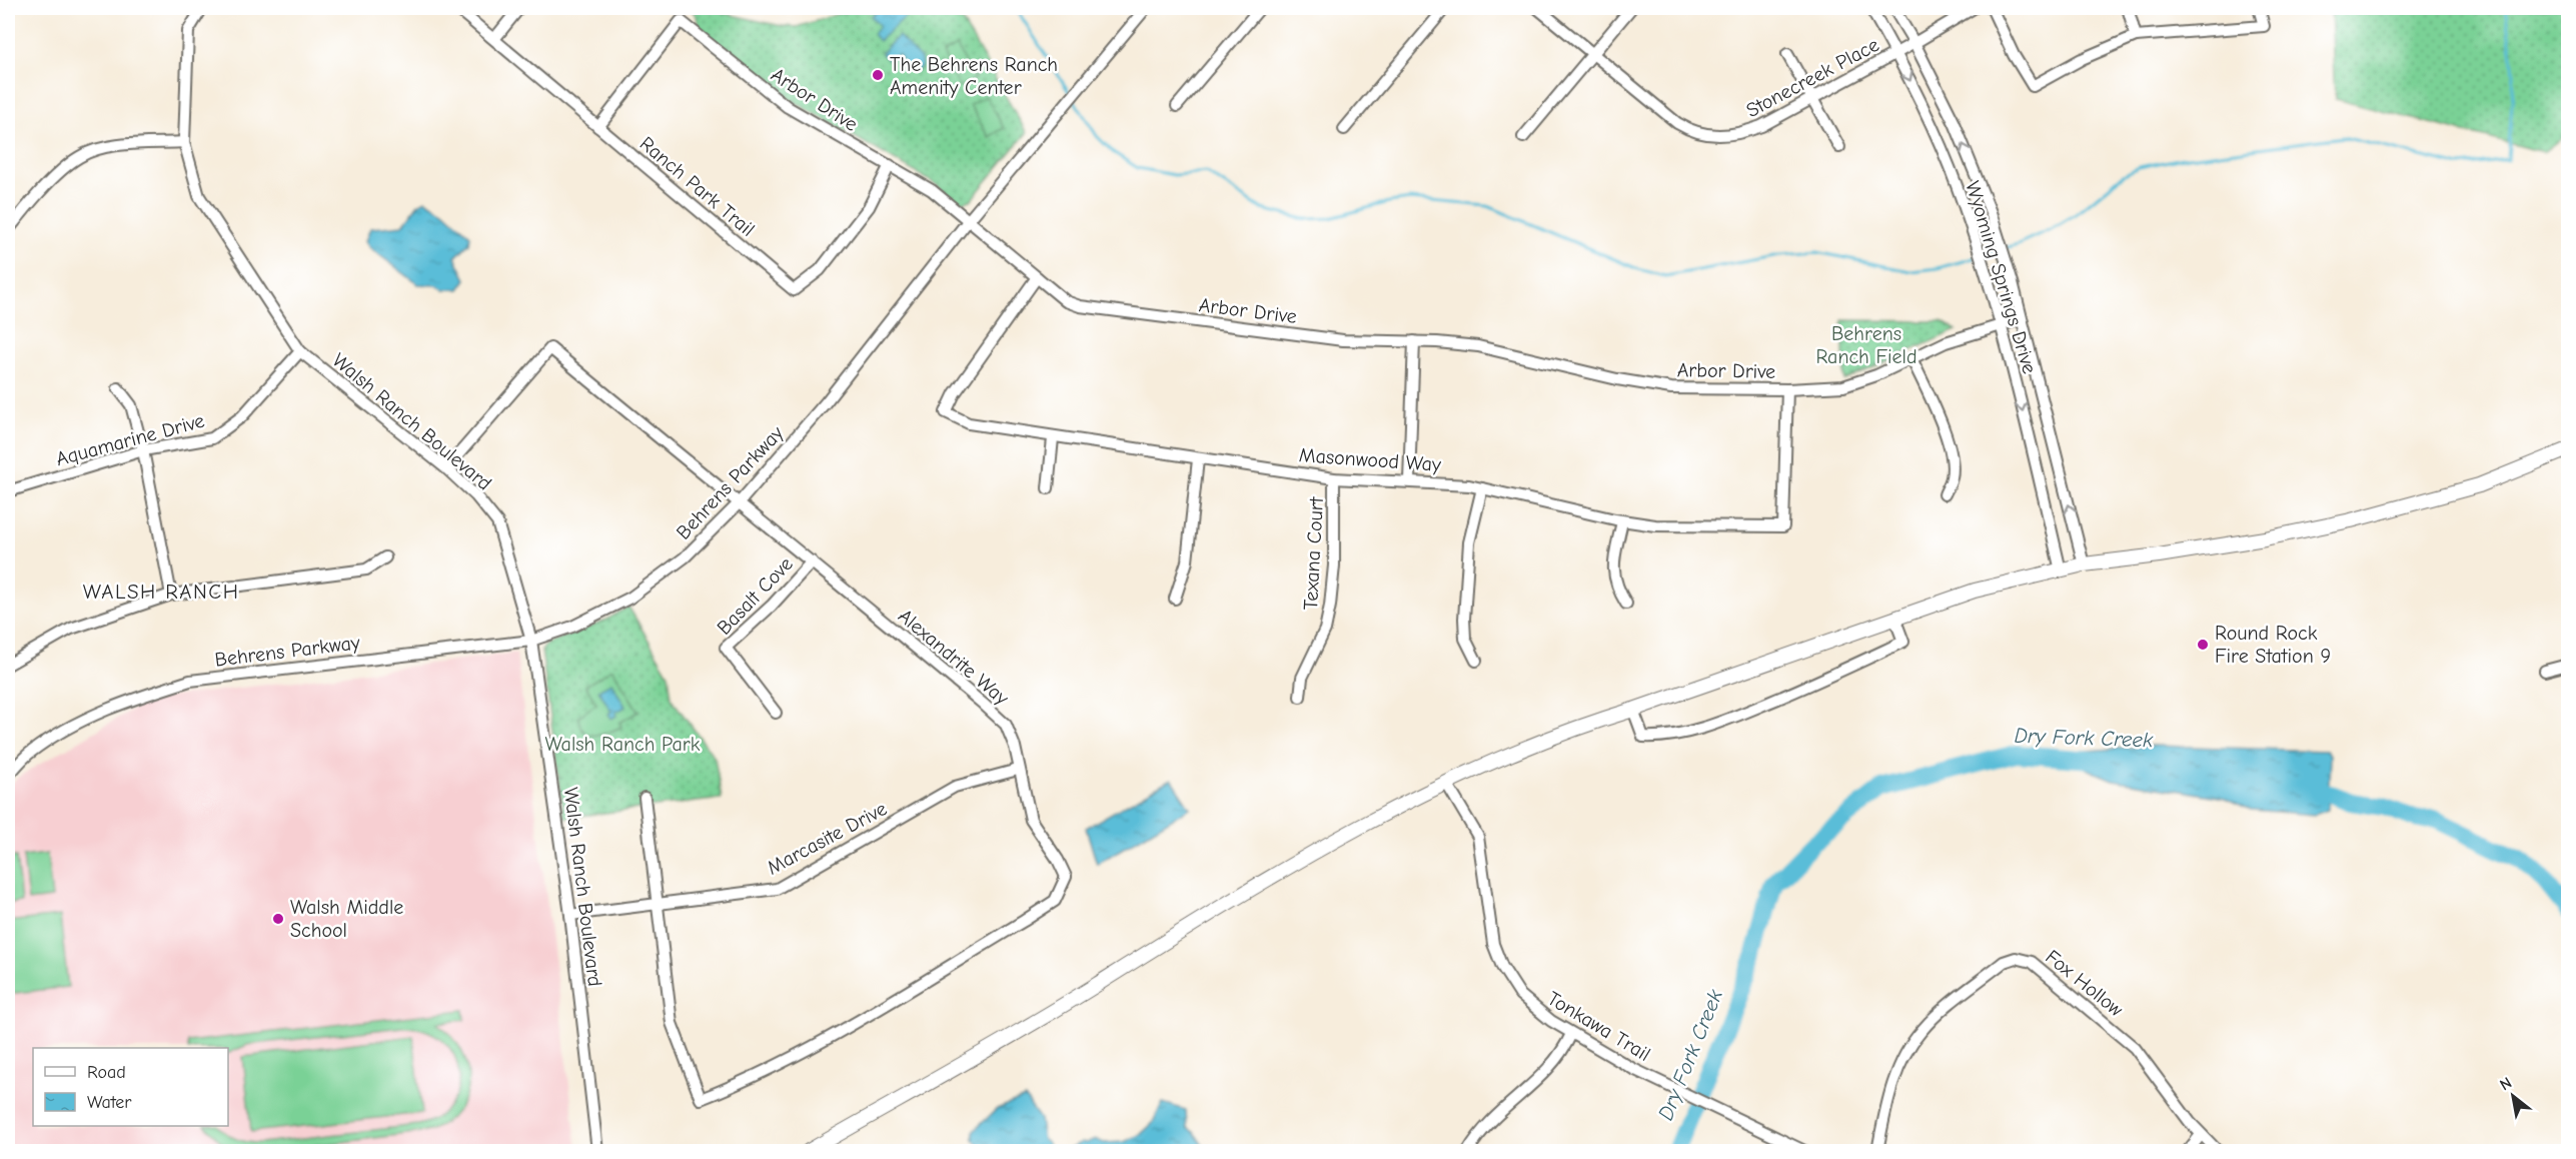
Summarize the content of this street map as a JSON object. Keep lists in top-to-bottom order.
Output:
{
  "streets": {
    "street": [
      "Stonecreek Place",
      "Arbor Drive",
      "Ranch Park Trail",
      "Wyoming Springs Drive",
      "Walsh Ranch Boulevard",
      "Aquamarine Drive",
      "Masonwood Way",
      "Behrens Parkway",
      "Texana Court",
      "Basalt Cove",
      "Alexandrite Way",
      "Marcasite Drive",
      "Fox Hollow",
      "Tonkawa Trail"
    ]
  },
  "crossings": [
    ["Stonecreek Place", "Wyoming Springs Drive"],
    ["Arbor Drive", "Ranch Park Trail"],
    ["Arbor Drive", "Wyoming Springs Drive"],
    ["Arbor Drive", "Masonwood Way"],
    ["Arbor Drive", "Behrens Parkway"],
    ["Walsh Ranch Boulevard", "Aquamarine Drive"],
    ["Walsh Ranch Boulevard", "Behrens Parkway"],
    ["Walsh Ranch Boulevard", "Alexandrite Way"],
    ["Walsh Ranch Boulevard", "Marcasite Drive"],
    ["Masonwood Way", "Texana Court"],
    ["Behrens Parkway", "Alexandrite Way"],
    ["Basalt Cove", "Alexandrite Way"],
    ["Alexandrite Way", "Marcasite Drive"]
  ],
  "districts": ["WALSH RANCH"],
  "water": ["Dry Fork Creek"],
  "parks": ["Behrens Ranch Field", "Walsh Ranch Park"],
  "places": ["The Behrens Ranch Amenity Center", "Round Rock Fire Station 9", "Walsh Middle School"],
  "legend": ["Road", "Water"],
  "north": "top left"
}
